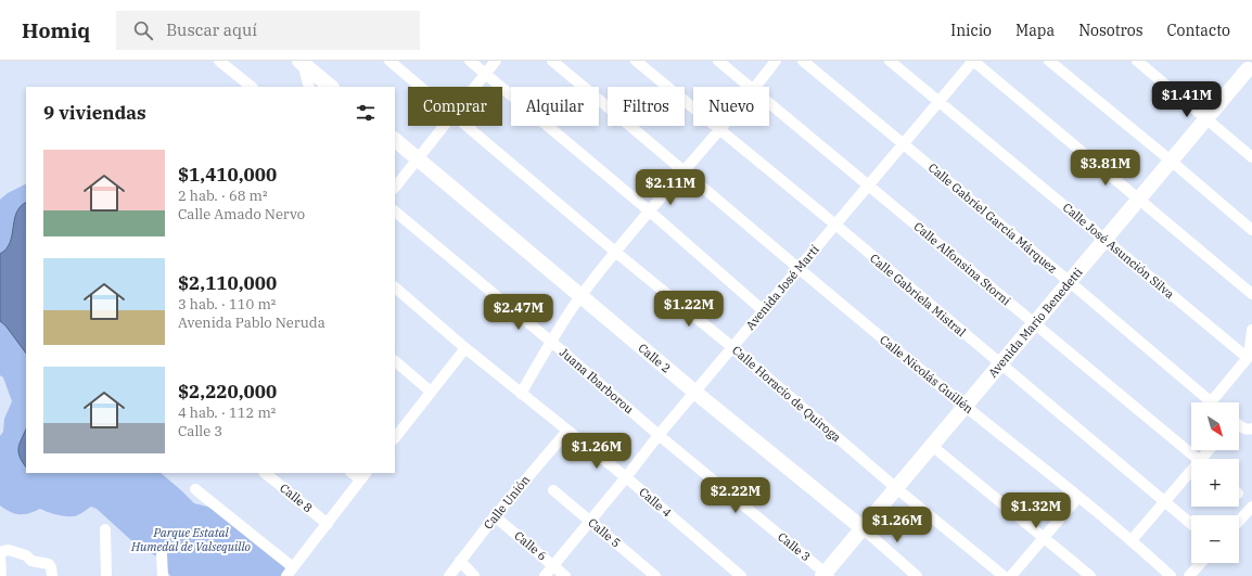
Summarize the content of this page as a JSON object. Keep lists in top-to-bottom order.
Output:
{
  "streets": {
    "street": [
      "Calle Gabriel García Márquez",
      "Calle José Asunción Silva",
      "Calle Alfonsina Storni",
      "Avenida José Martí",
      "Calle Gabriela Mistral",
      "Avenida Mario Benedetti",
      "Calle 2",
      "Calle Nicolás Guillén",
      "Juana Ibarborou",
      "Calle Horacio de Quiroga",
      "Calle 8",
      "Calle Unión",
      "Calle 4",
      "Calle 5",
      "Calle 6",
      "Calle 3"
    ]
  },
  "crossings": [
    ["Calle Gabriel García Márquez", "Avenida José Martí"],
    ["Calle Gabriel García Márquez", "Avenida Mario Benedetti"],
    ["Calle José Asunción Silva", "Avenida José Martí"],
    ["Calle José Asunción Silva", "Avenida Mario Benedetti"],
    ["Calle Alfonsina Storni", "Avenida José Martí"],
    ["Calle Alfonsina Storni", "Avenida Mario Benedetti"],
    ["Avenida José Martí", "Calle Gabriela Mistral"],
    ["Avenida José Martí", "Calle 2"],
    ["Avenida José Martí", "Calle Nicolás Guillén"],
    ["Avenida José Martí", "Juana Ibarborou"],
    ["Avenida José Martí", "Calle Horacio de Quiroga"],
    ["Avenida José Martí", "Calle 4"],
    ["Avenida José Martí", "Calle 5"],
    ["Avenida José Martí", "Calle 6"],
    ["Avenida José Martí", "Calle 3"],
    ["Calle Gabriela Mistral", "Avenida Mario Benedetti"],
    ["Avenida Mario Benedetti", "Calle 2"],
    ["Avenida Mario Benedetti", "Calle Nicolás Guillén"],
    ["Avenida Mario Benedetti", "Calle Horacio de Quiroga"],
    ["Avenida Mario Benedetti", "Calle 3"],
    ["Juana Ibarborou", "Calle 3"],
    ["Calle Unión", "Calle 4"],
    ["Calle Unión", "Calle 6"]
  ],
  "parks": ["Parque Estatal Humedal de Valsequillo"],
  "north": "bottom right",
  "page": {
    "header": "Homiq",
    "search": "Buscar aquí",
    "nav": [
      "Inicio",
      "Mapa",
      "Nosotros",
      "Contacto"
    ],
    "price": [
      "$1.41M",
      "$3.81M",
      "$2.11M",
      "$1.22M",
      "$2.47M",
      "$1.26M",
      "$2.22M",
      "$1.32M",
      "$1.26M"
    ],
    "chip": [
      "Comprar",
      "Alquilar",
      "Filtros",
      "Nuevo"
    ],
    "heading": "9 viviendas",
    "list": [
      {
        "name": "$1,410,000",
        "note": "2 hab. · 68 m² · Calle Amado Nervo"
      },
      {
        "name": "$2,110,000",
        "note": "3 hab. · 110 m² · Avenida Pablo Neruda"
      },
      {
        "name": "$2,220,000",
        "note": "4 hab. · 112 m² · Calle 3"
      }
    ],
    "map_buttons": ["+", "−"]
  }
}
